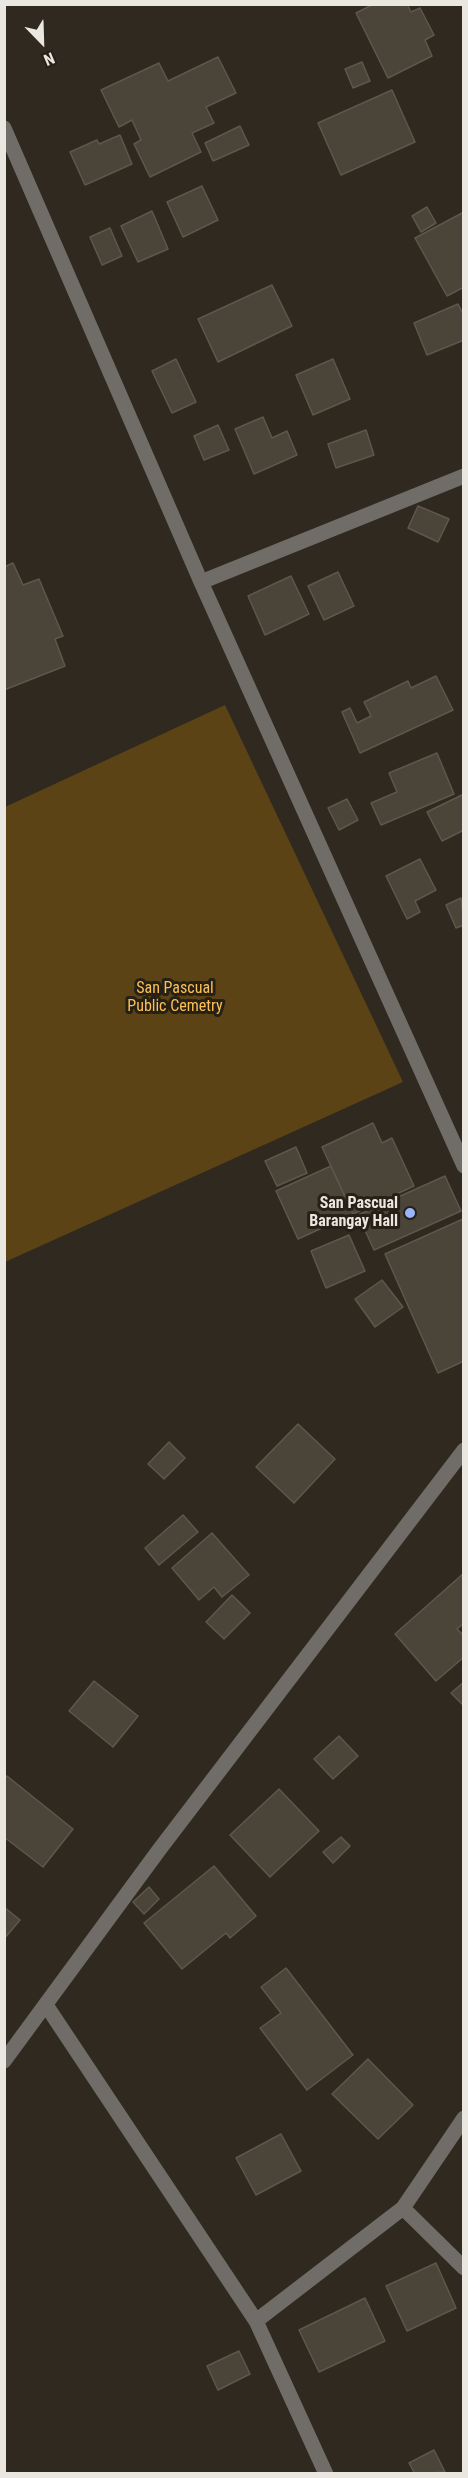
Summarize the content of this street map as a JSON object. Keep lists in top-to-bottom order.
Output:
{
  "parks": ["San Pascual Public Cemetry"],
  "places": ["San Pascual Barangay Hall"],
  "north": "bottom right"
}
